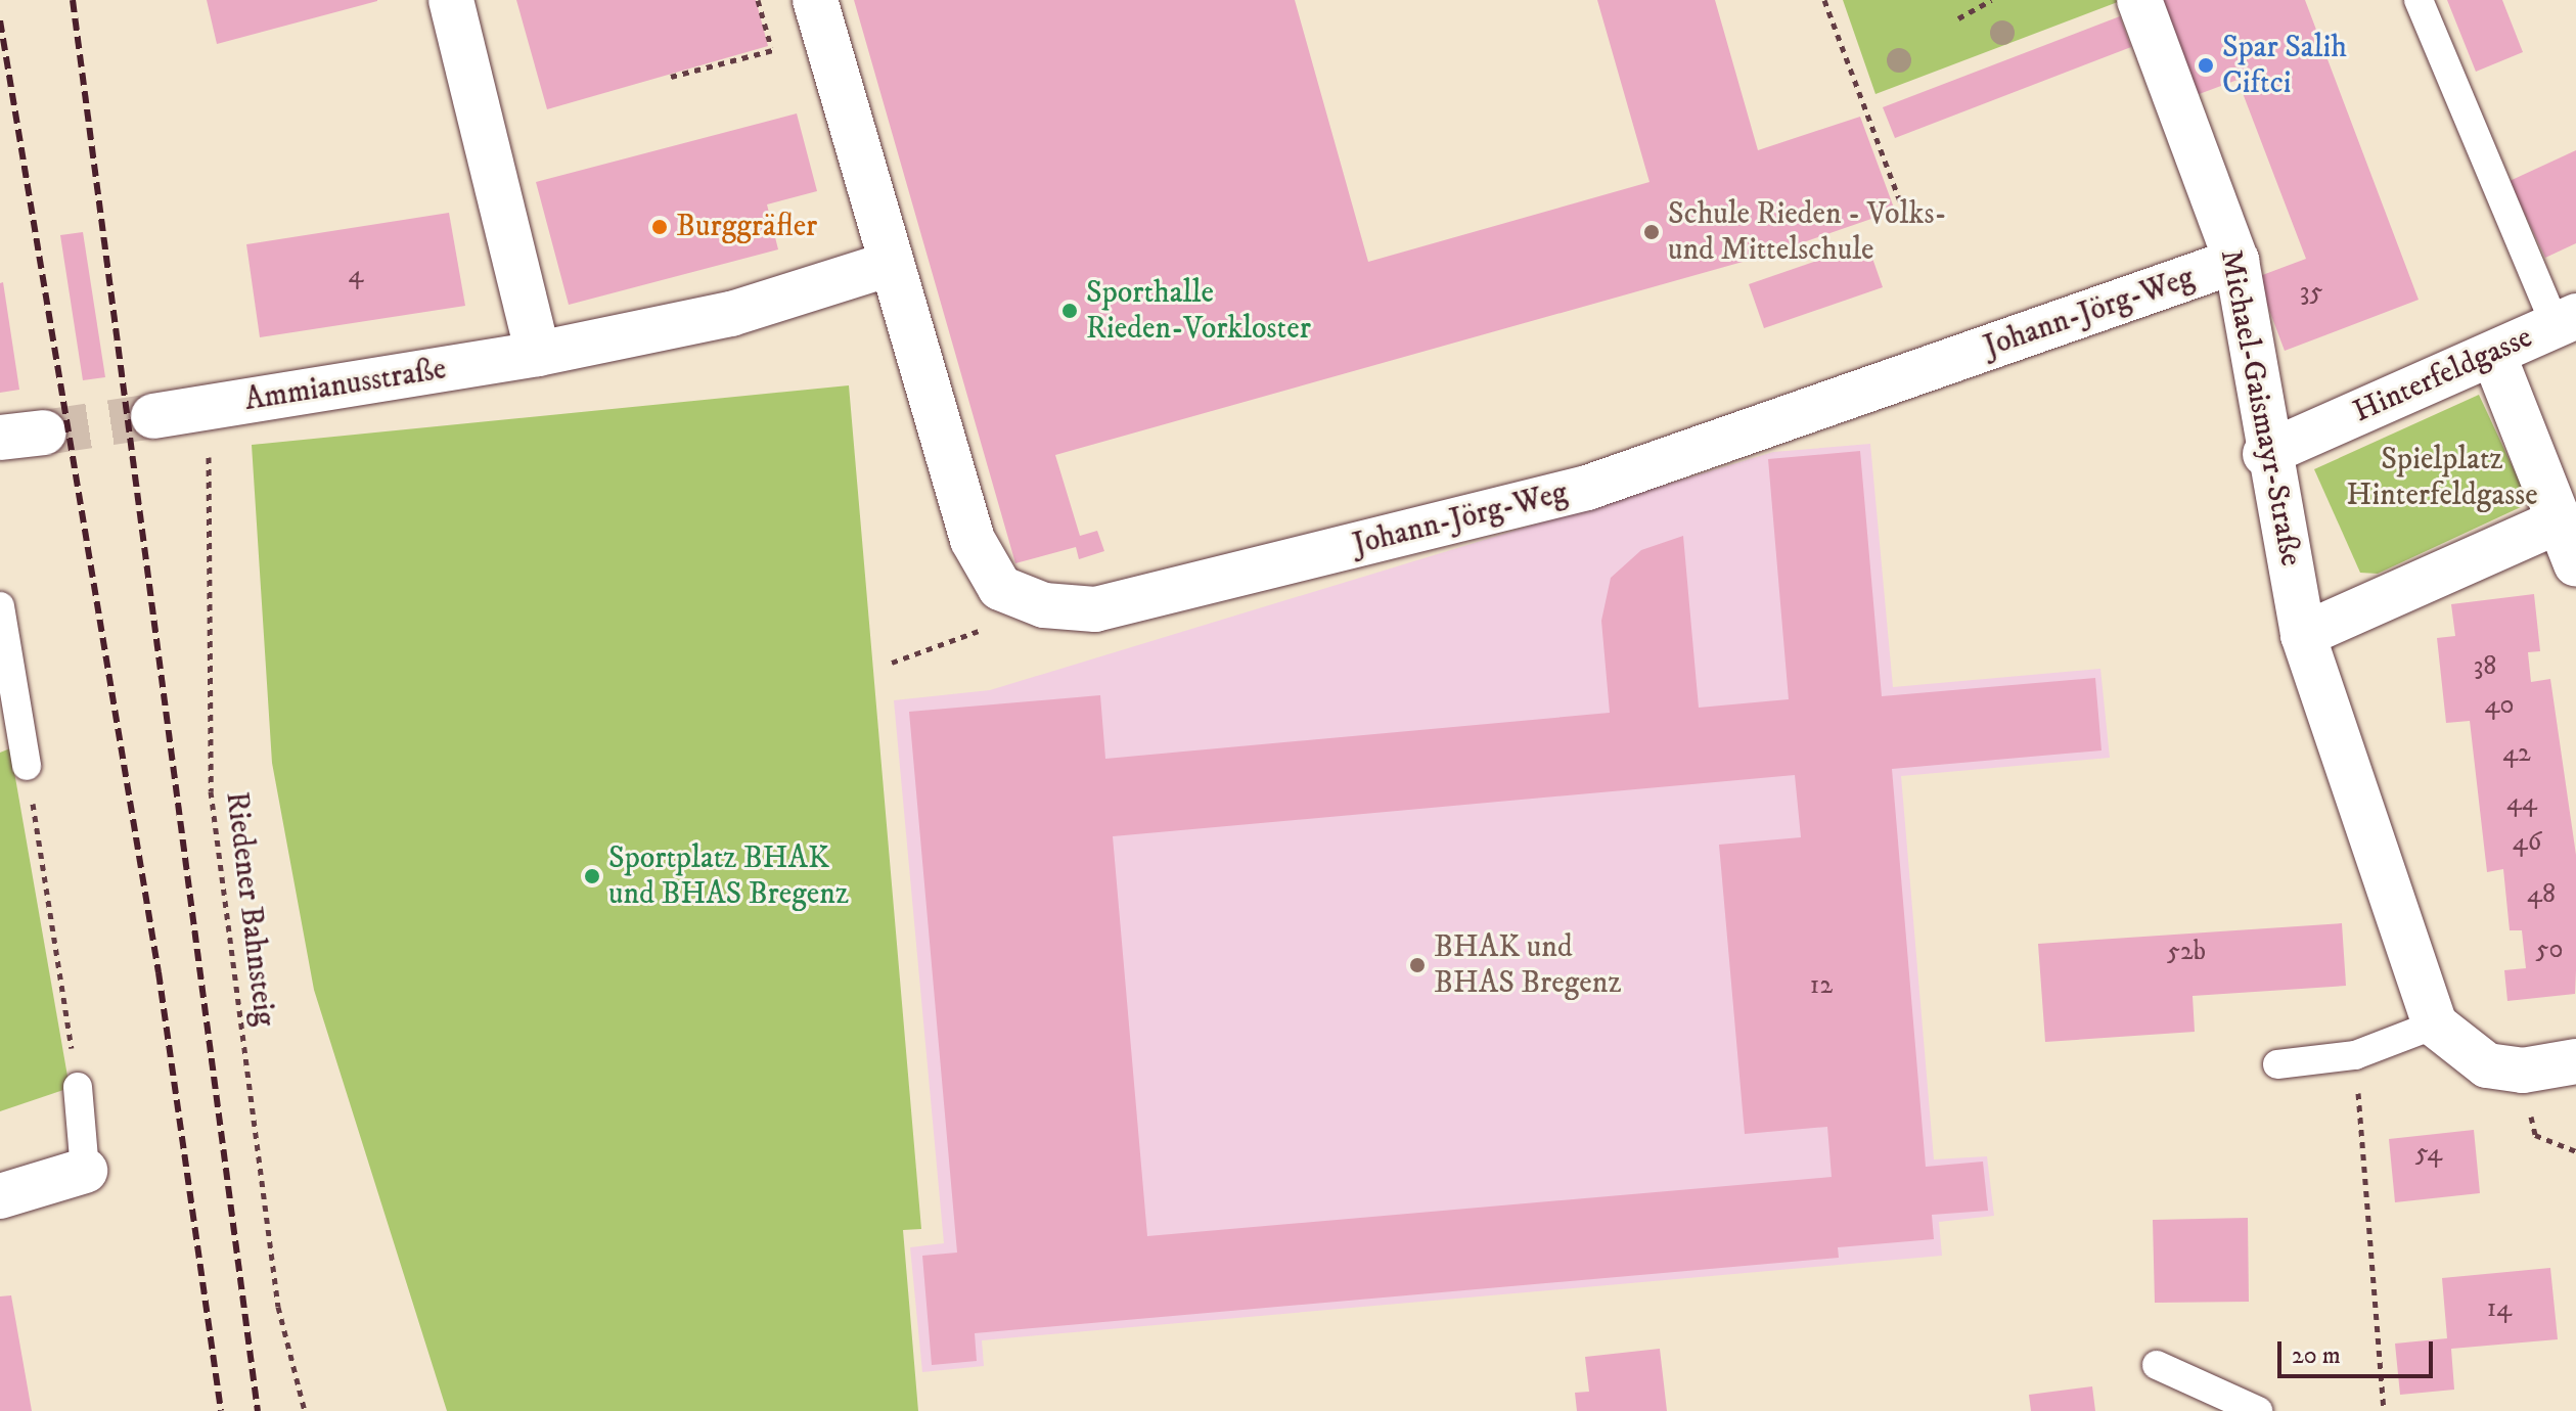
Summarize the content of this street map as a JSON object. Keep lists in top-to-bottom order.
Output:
{
  "streets": {
    "street": [
      "Johann-Jörg-Weg",
      "Hinterfeldgasse",
      "Ammianusstraße",
      "Michael-Gaismayr-Straße"
    ],
    "path": ["Riedener Bahnsteig"]
  },
  "crossings": [
    ["Johann-Jörg-Weg", "Ammianusstraße"],
    ["Johann-Jörg-Weg", "Michael-Gaismayr-Straße"],
    ["Hinterfeldgasse", "Michael-Gaismayr-Straße"],
    ["Ammianusstraße", "Riedener Bahnsteig"]
  ],
  "parks": ["Spielplatz Hinterfeldgasse"],
  "places": [
    "Spar Salih Ciftci",
    "Burggräfler",
    "Schule Rieden - Volks- und Mittelschule",
    "Sporthalle Rieden-Vorkloster",
    "Sportplatz BHAK und BHAS Bregenz",
    "BHAK und BHAS Bregenz"
  ],
  "house_numbers": [
    "4",
    "35",
    "38",
    "40",
    "42",
    "44",
    "46",
    "48",
    "50",
    "52b",
    "12",
    "54",
    "14"
  ],
  "scale_bar": "20 m"
}
